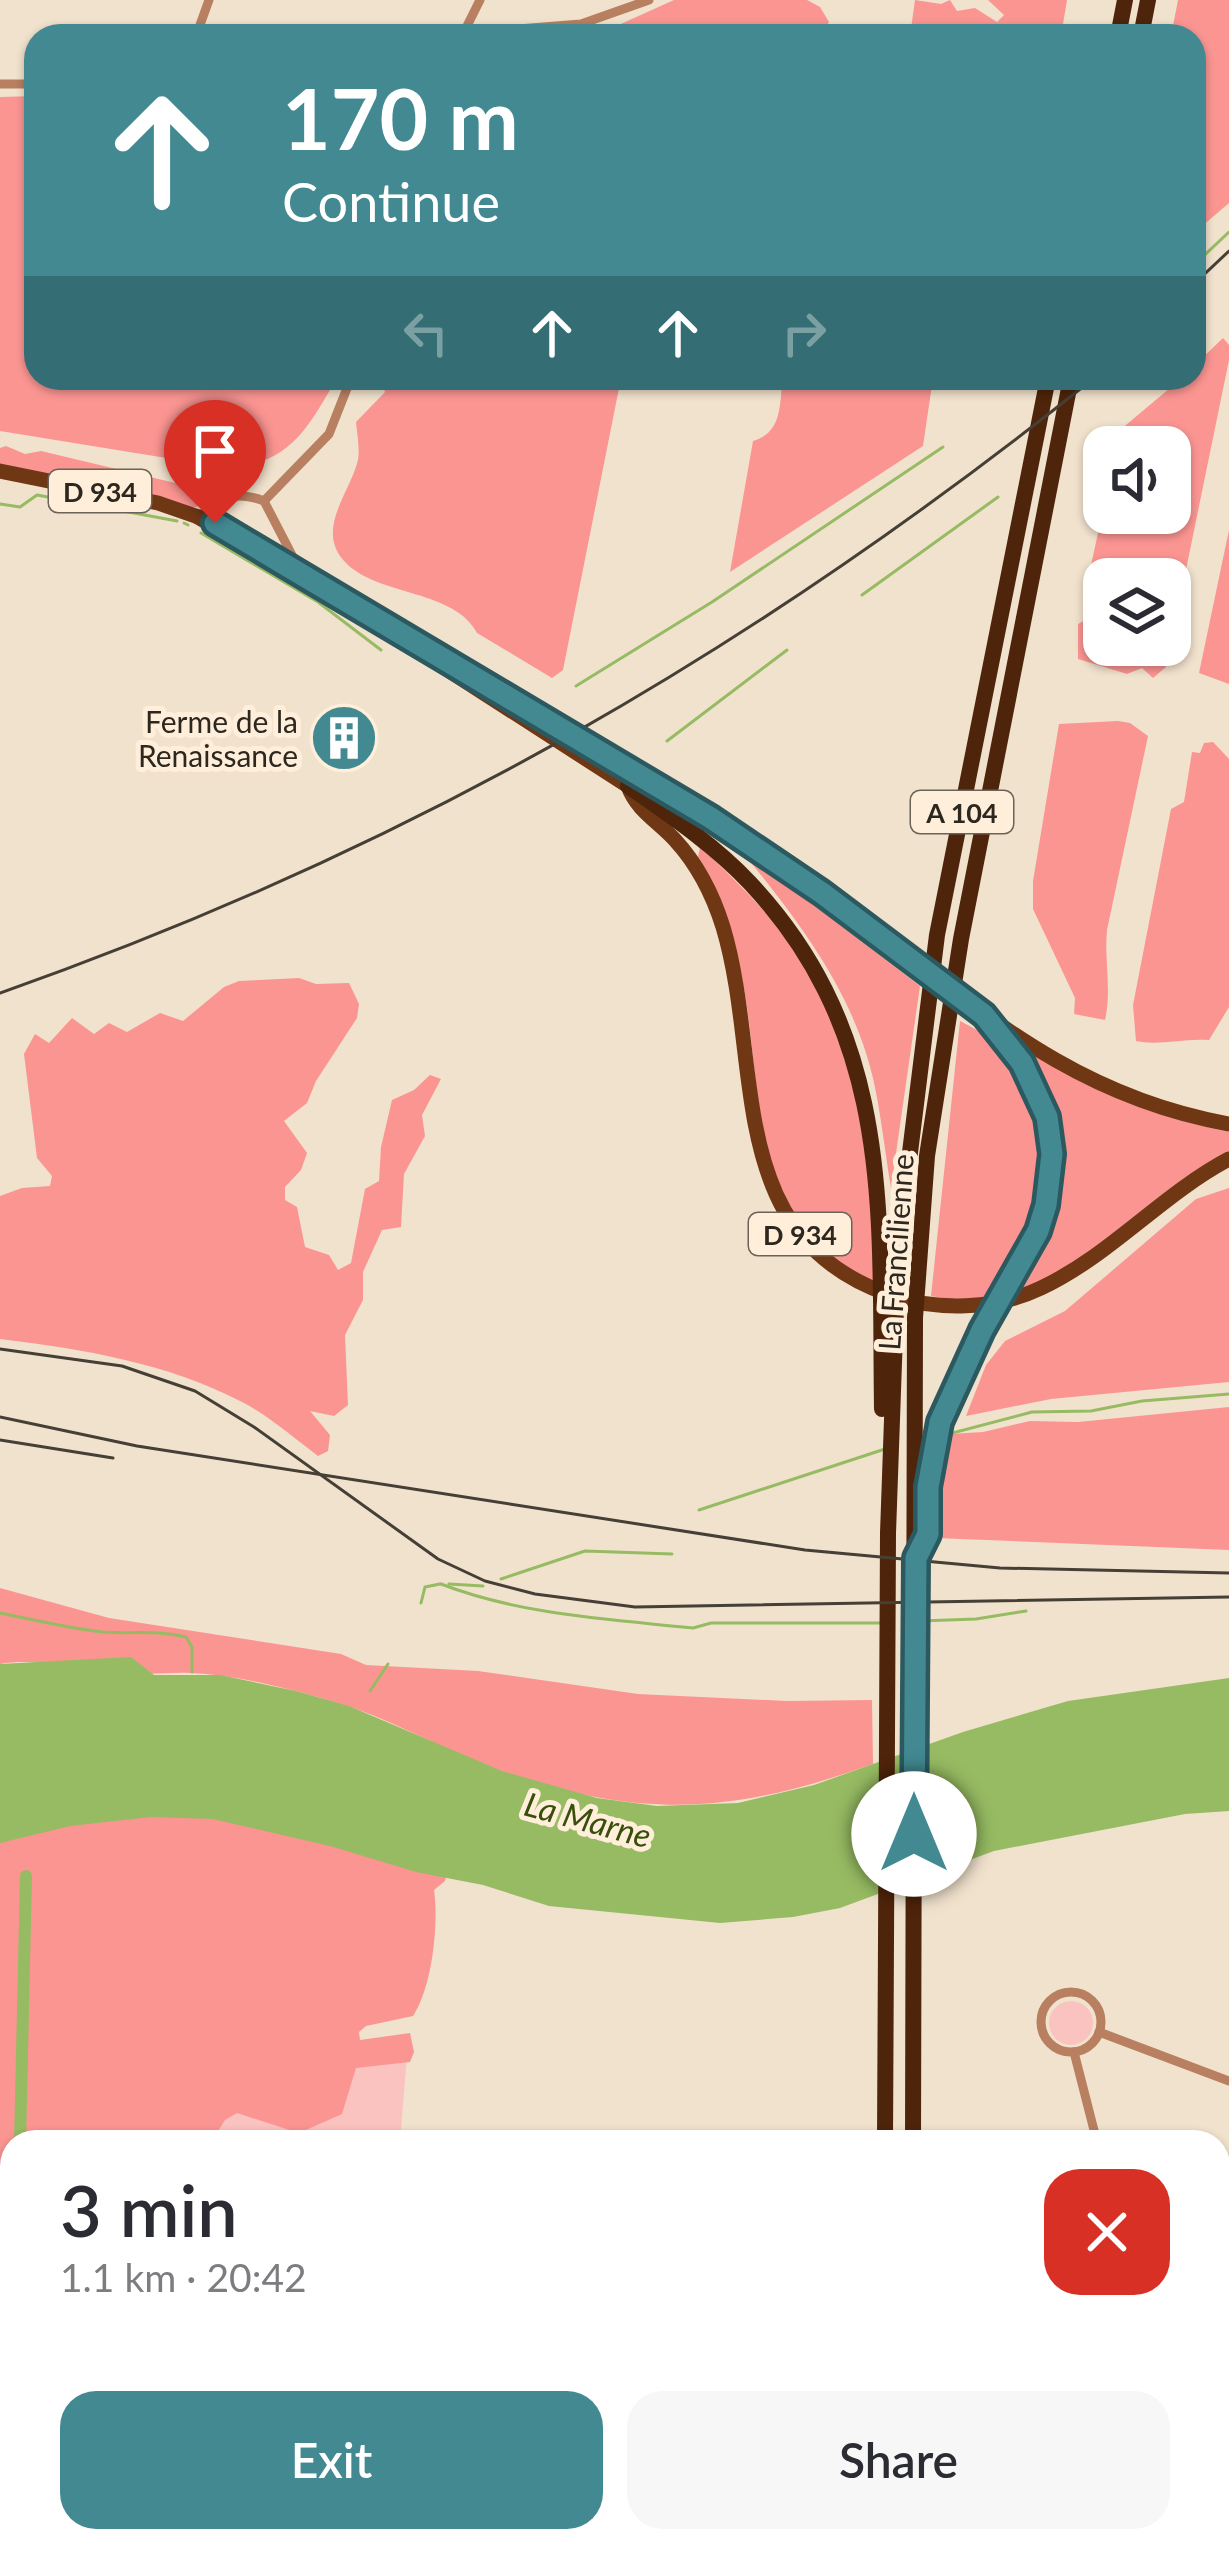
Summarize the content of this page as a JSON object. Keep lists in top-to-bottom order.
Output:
{
  "streets": {
    "highway": ["A 104", "La Francilienne"],
    "main road": ["D 934"]
  },
  "water": ["La Marne"],
  "places": {
    "building": ["Ferme de la Renaissance"]
  },
  "page": {
    "turn": ["170 m", "Continue"],
    "heading": ["3 min", "1.1 km · 20:42"],
    "buttons": ["Exit", "Share"]
  }
}
